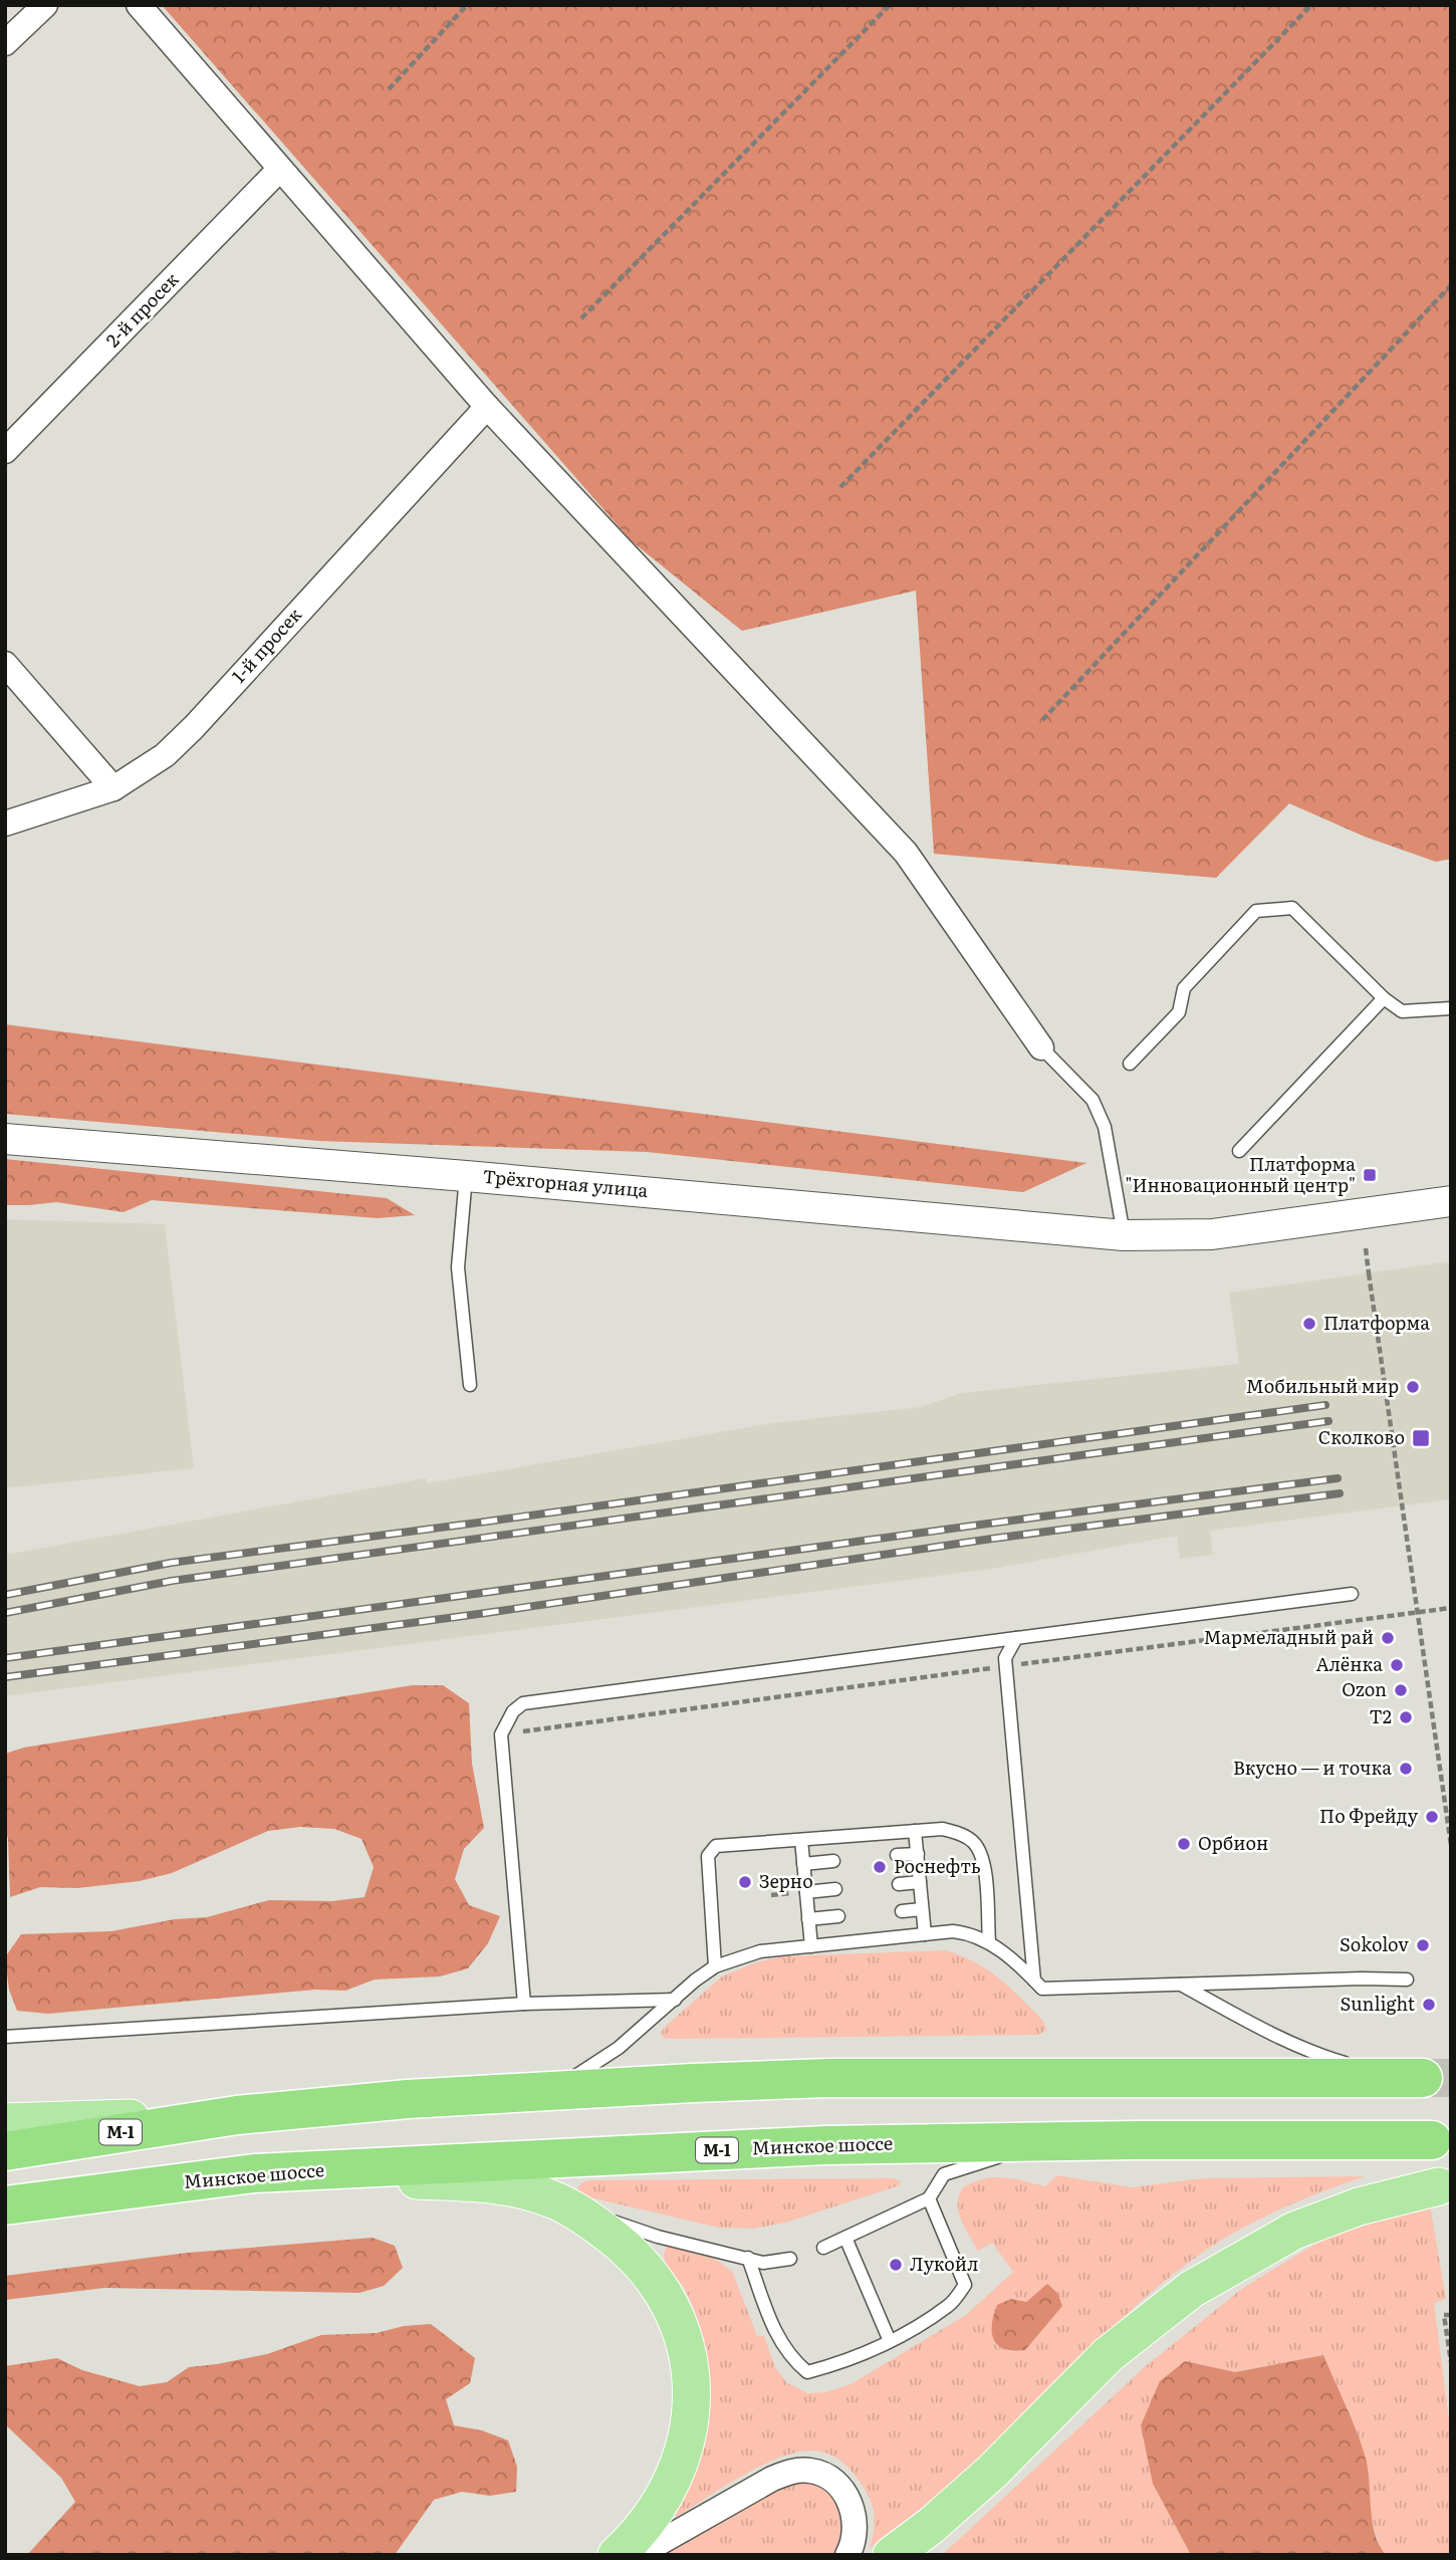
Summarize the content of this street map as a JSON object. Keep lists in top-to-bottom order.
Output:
{
  "streets": {
    "highway": ["М-1", "Минское шоссе"],
    "street": ["2-й просек", "1-й просек", "Трёхгорная улица"]
  },
  "places": {
    "transit": ["Платформа \"Инновационный центр\"", "Сколково"],
    "other": [
      "Платформа",
      "Мобильный мир",
      "Мармеладный рай",
      "Алёнка",
      "Ozon",
      "T2",
      "Вкусно — и точка",
      "По Фрейду",
      "Орбион",
      "Роснефть",
      "Зерно",
      "Sokolov",
      "Sunlight",
      "Лукойл"
    ]
  }
}
